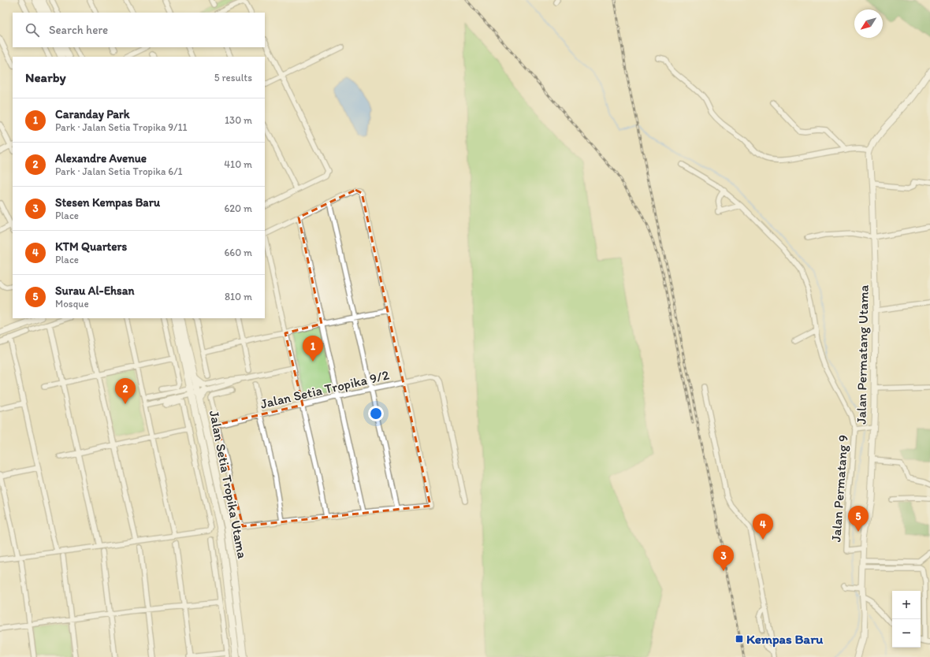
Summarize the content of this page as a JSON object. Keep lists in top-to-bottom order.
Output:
{
  "streets": {
    "main road": ["Jalan Setia Tropika Utama"],
    "street": ["Jalan Permatang Utama", "Jalan Setia Tropika 9/2", "Jalan Permatang 9"]
  },
  "crossings": [
    ["Jalan Permatang Utama", "Jalan Permatang 9"]
  ],
  "places": {
    "transit": ["Kempas Baru"]
  },
  "north": "bottom left",
  "page": {
    "search": "Search here",
    "heading": ["Nearby", "5 results"],
    "list": [
      {
        "mark": "1",
        "name": "Caranday Park",
        "note": "Park · Jalan Setia Tropika 9/11",
        "value": "130 m"
      },
      {
        "mark": "2",
        "name": "Alexandre Avenue",
        "note": "Park · Jalan Setia Tropika 6/1",
        "value": "410 m"
      },
      {
        "mark": "3",
        "name": "Stesen Kempas Baru",
        "note": "Place",
        "value": "620 m"
      },
      {
        "mark": "4",
        "name": "KTM Quarters",
        "note": "Place",
        "value": "660 m"
      },
      {
        "mark": "5",
        "name": "Surau Al-Ehsan",
        "note": "Mosque",
        "value": "810 m"
      }
    ],
    "pins": [
      "1",
      "2",
      "5",
      "4",
      "3"
    ],
    "map_buttons": ["+", "−"]
  }
}
